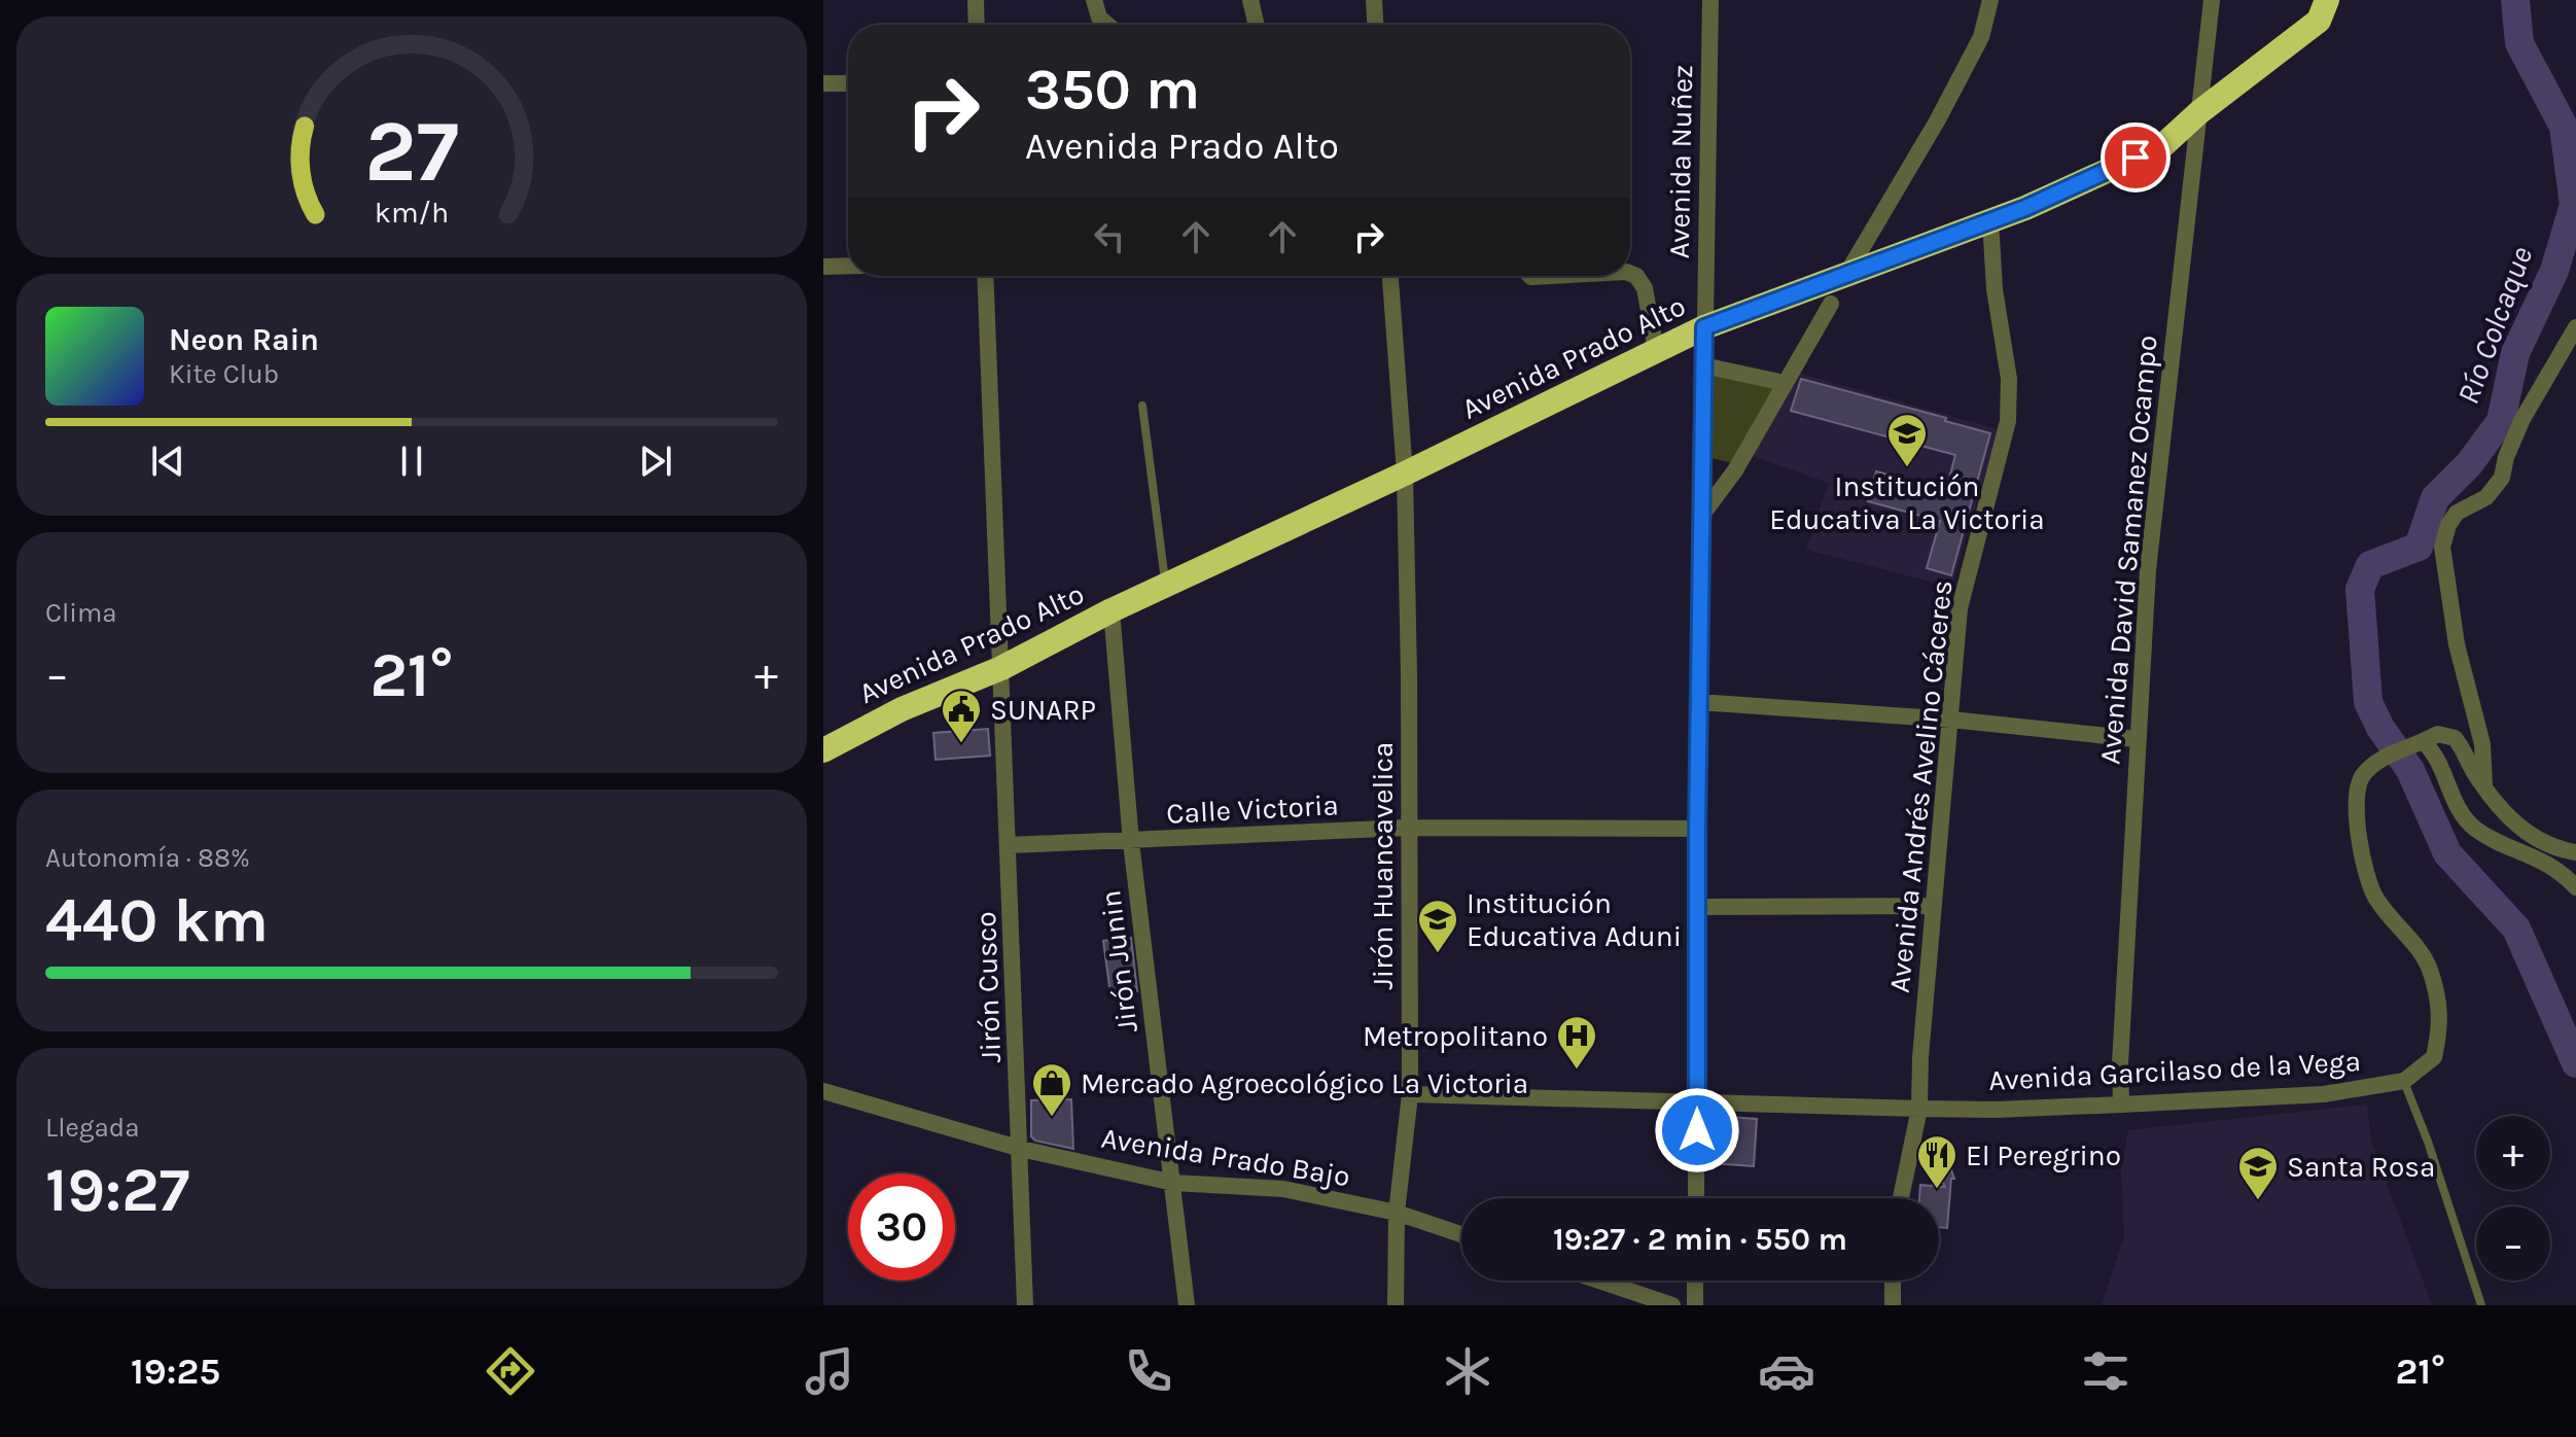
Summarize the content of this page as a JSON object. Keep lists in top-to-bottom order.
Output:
{
  "streets": {
    "highway": ["Avenida Prado Alto"],
    "street": [
      "Avenida Nuñez",
      "Avenida David Samanez Ocampo",
      "Avenida Andrés Avelino Cáceres",
      "Calle Victoria",
      "Jirón Huancavelica",
      "Jirón Junin",
      "Jirón Cusco",
      "Avenida Garcilaso de la Vega",
      "Avenida Prado Bajo"
    ]
  },
  "crossings": [
    ["Avenida Nuñez", "Avenida Prado Alto"],
    ["Avenida Nuñez", "Calle Victoria"],
    ["Avenida Nuñez", "Avenida Garcilaso de la Vega"],
    ["Avenida Prado Alto", "Avenida David Samanez Ocampo"],
    ["Avenida Prado Alto", "Avenida Andrés Avelino Cáceres"],
    ["Avenida Prado Alto", "Jirón Huancavelica"],
    ["Avenida Prado Alto", "Jirón Junin"],
    ["Avenida Prado Alto", "Jirón Cusco"],
    ["Avenida David Samanez Ocampo", "Avenida Garcilaso de la Vega"],
    ["Avenida Andrés Avelino Cáceres", "Avenida Garcilaso de la Vega"],
    ["Calle Victoria", "Jirón Huancavelica"],
    ["Calle Victoria", "Jirón Junin"],
    ["Calle Victoria", "Jirón Cusco"],
    ["Jirón Huancavelica", "Avenida Garcilaso de la Vega"],
    ["Jirón Huancavelica", "Avenida Prado Bajo"],
    ["Jirón Junin", "Avenida Prado Bajo"],
    ["Jirón Cusco", "Avenida Prado Bajo"]
  ],
  "water": ["Río Colcaque"],
  "places": {
    "school or university": ["Institución Educativa La Victoria", "Institución Educativa Aduni", "Santa Rosa"],
    "public building": ["SUNARP"],
    "hospital": ["Metropolitano"],
    "shop": ["Mercado Agroecológico La Victoria"],
    "restaurant": ["El Peregrino"]
  },
  "page": {
    "turn": ["350 m", "Avenida Prado Alto"],
    "song": ["Neon Rain", "Kite Club"],
    "tile": [
      "Clima",
      ["Autonomía · 88%", "440 km"],
      ["Llegada", "19:27"]
    ],
    "heat": ["−", "21°", "+"],
    "map_buttons": ["+", "−"],
    "limit": "30",
    "trip": "19:27 · 2 min · 550 m",
    "tabs": ["19:25", "21°"],
    "gauge": ["27", "km/h"]
  }
}
